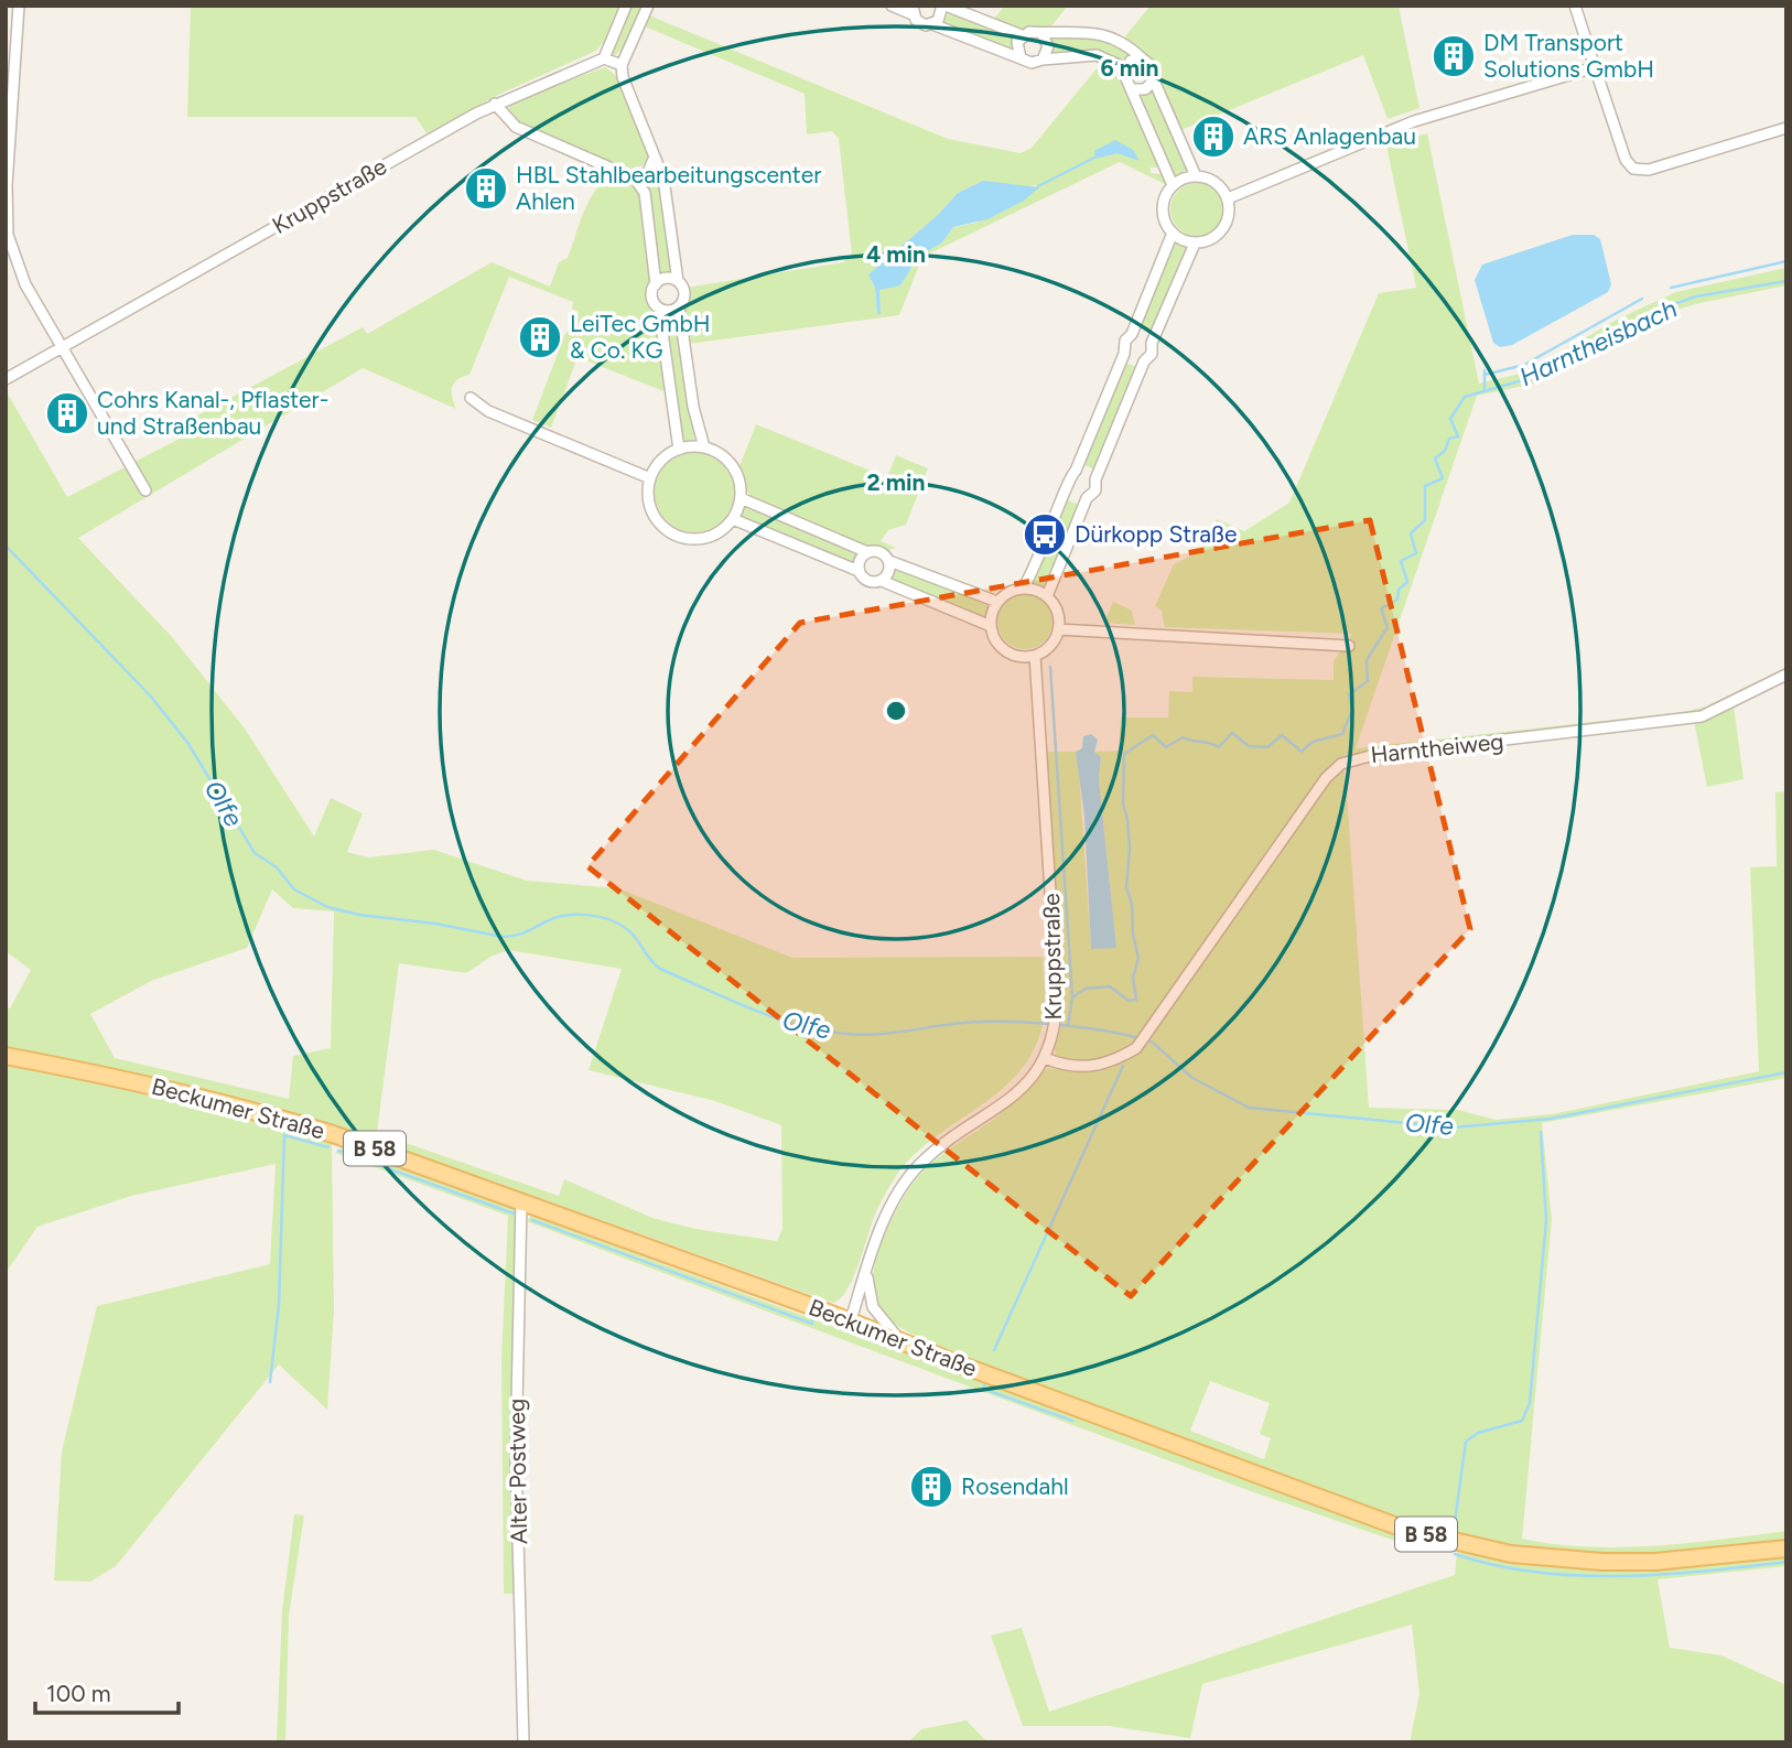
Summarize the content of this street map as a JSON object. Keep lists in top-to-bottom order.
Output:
{
  "streets": {
    "main road": ["Beckumer Straße", "B 58"],
    "street": ["Kruppstraße", "Harntheiweg", "Alter Postweg"]
  },
  "crossings": [
    ["Kruppstraße", "Harntheiweg"],
    ["Kruppstraße", "Beckumer Straße"],
    ["Beckumer Straße", "Alter Postweg"]
  ],
  "water": ["Harntheisbach", "Olfe"],
  "places": {
    "building": [
      "DM Transport Solutions GmbH",
      "ARS Anlagenbau",
      "HBL Stahlbearbeitungscenter Ahlen",
      "LeiTec GmbH & Co. KG",
      "Cohrs Kanal-, Pflaster- und Straßenbau",
      "Rosendahl"
    ],
    "bus stop": ["Dürkopp Straße"]
  },
  "scale_bar": "100 m",
  "rings": ["6 min", "4 min", "2 min"]
}
